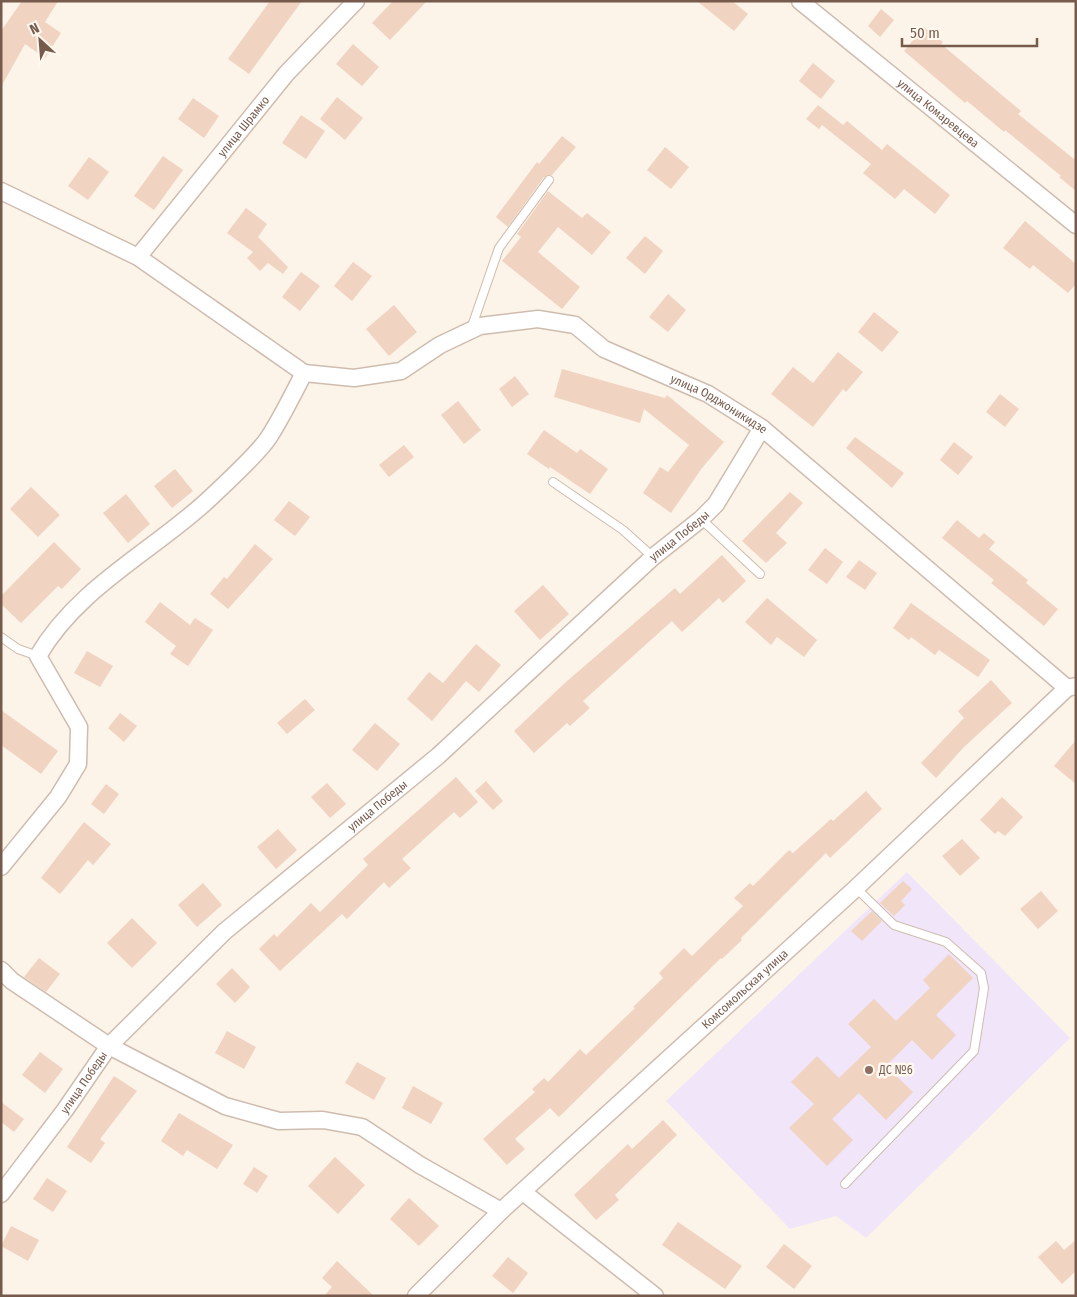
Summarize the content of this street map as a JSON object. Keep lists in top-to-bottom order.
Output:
{
  "streets": {
    "street": [
      "улица Комаревцева",
      "улица Шрамко",
      "улица Орджоникидзе",
      "улица Победы",
      "Комсомольская улица"
    ]
  },
  "crossings": [
    ["улица Орджоникидзе", "улица Победы"],
    ["улица Орджоникидзе", "Комсомольская улица"]
  ],
  "places": ["ДС №6"],
  "scale_bar": "50 m",
  "north": "top left"
}
